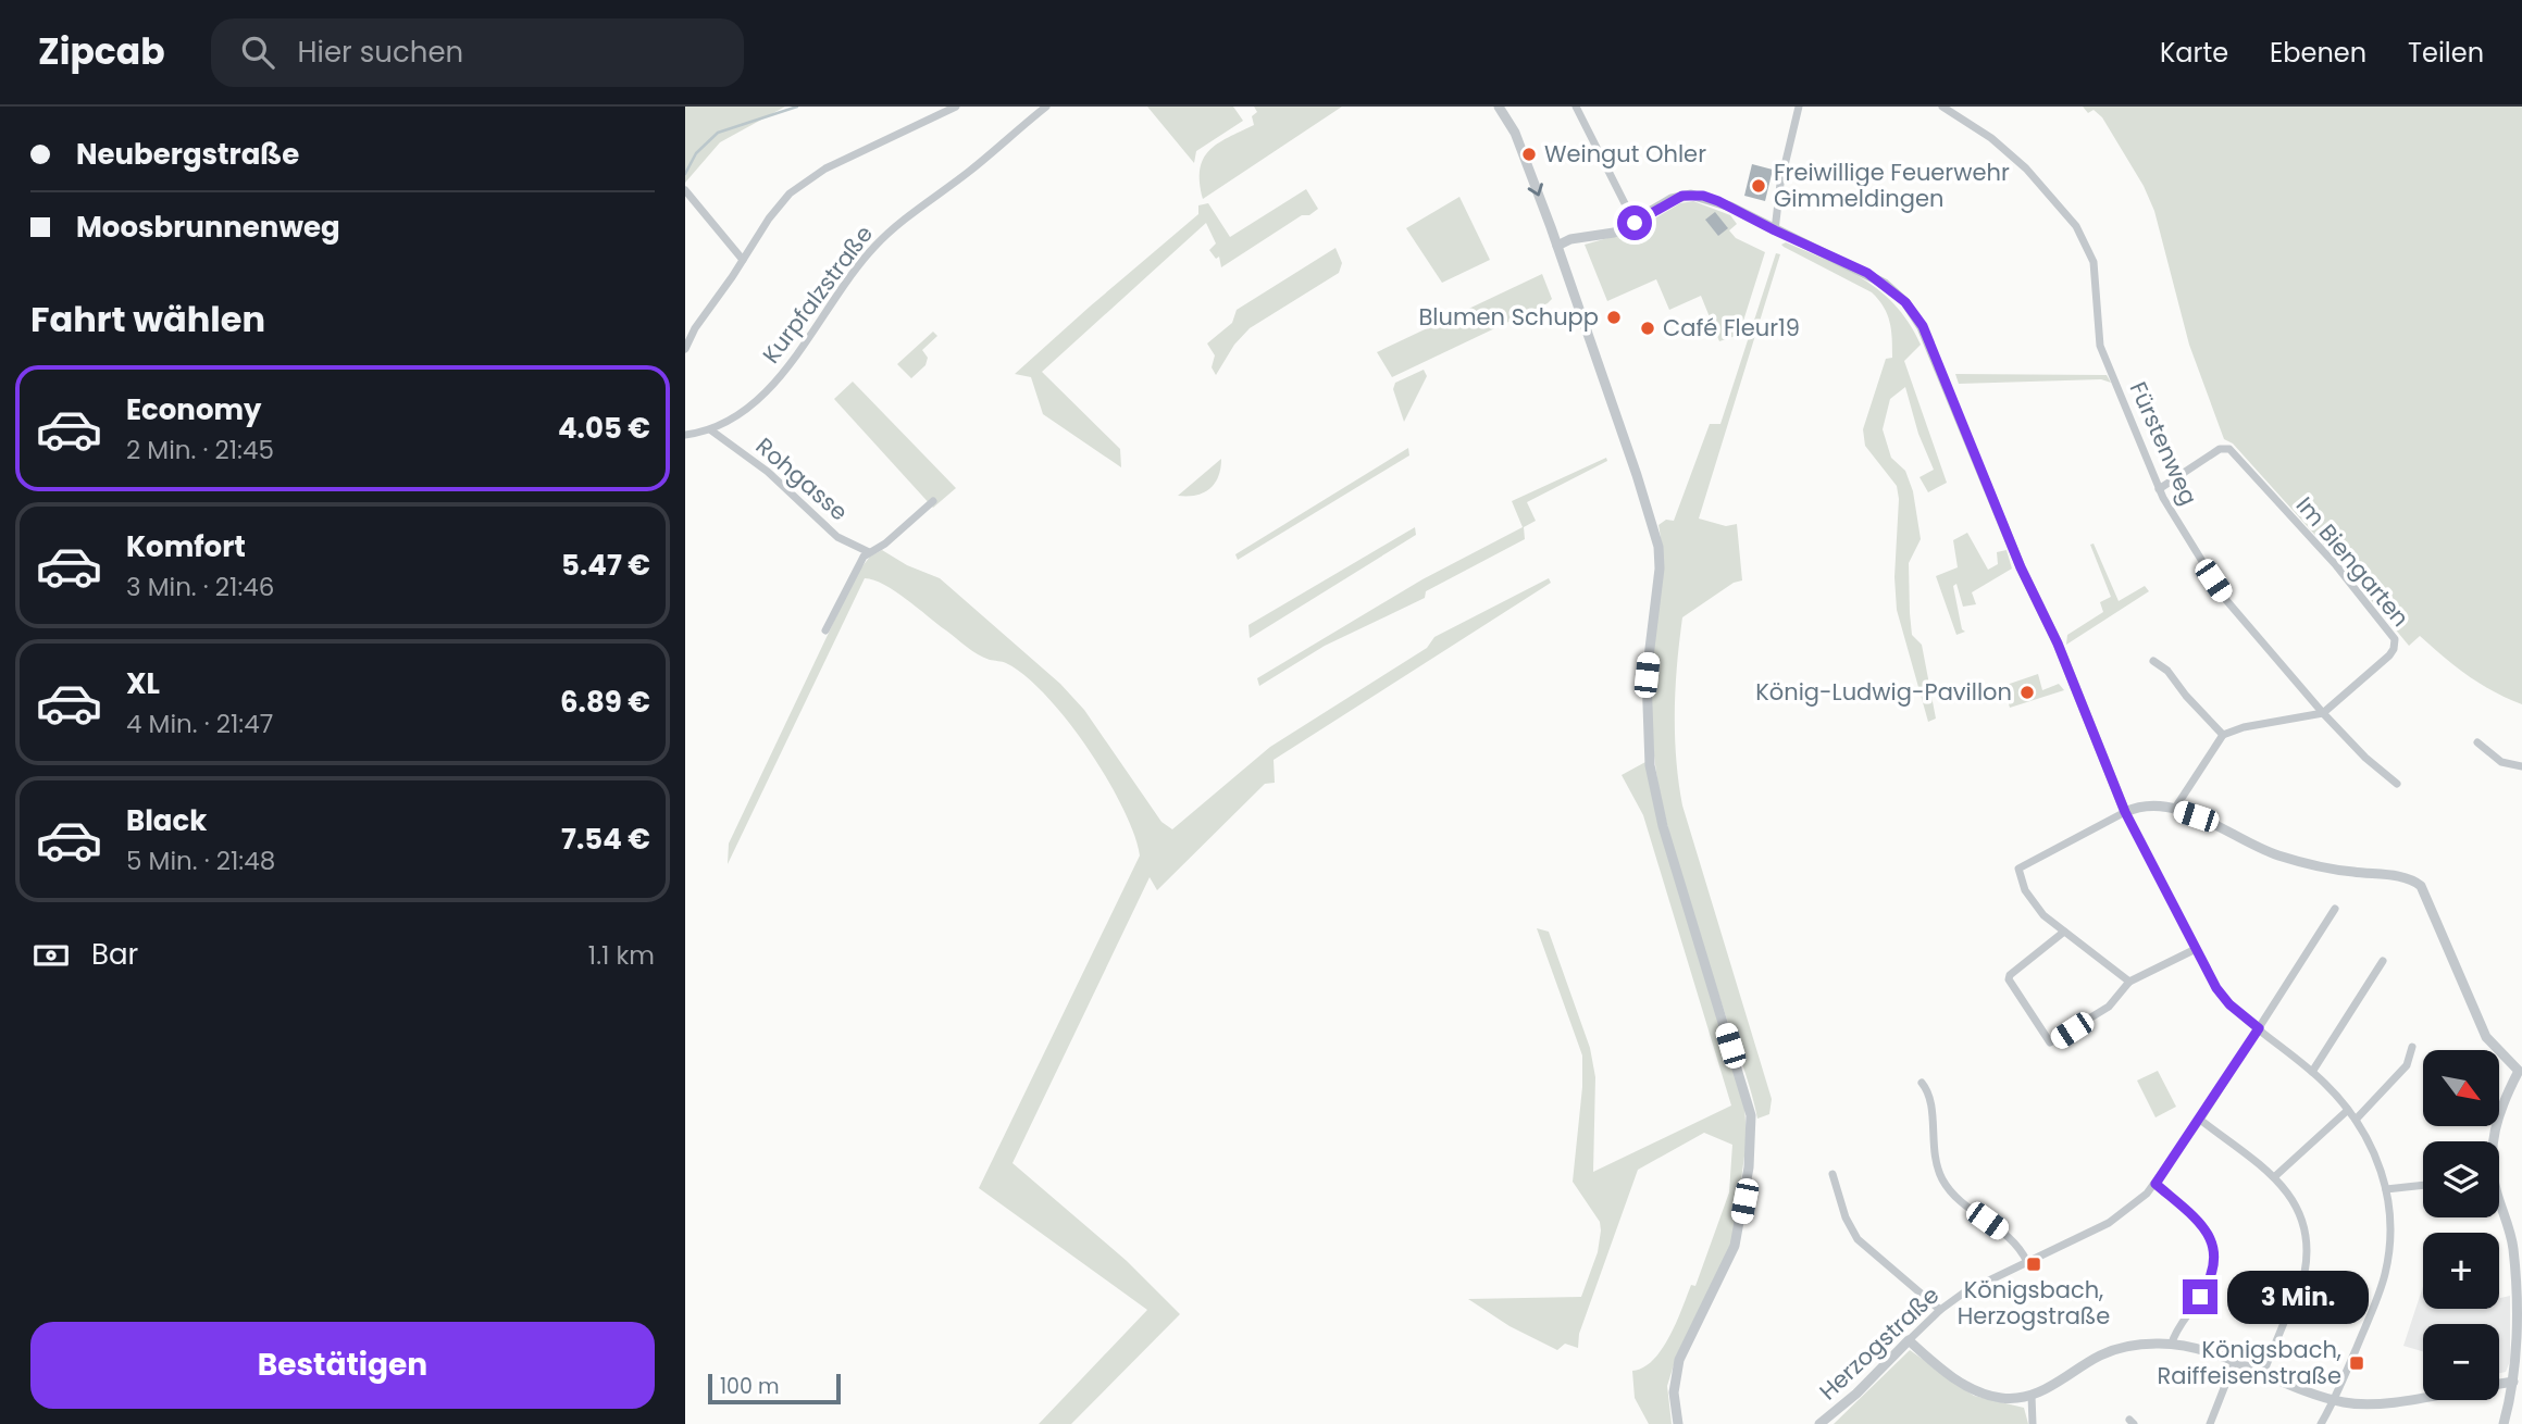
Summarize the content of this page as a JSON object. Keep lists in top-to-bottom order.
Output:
{
  "streets": {
    "street": [
      "Kurpfalzstraße",
      "Fürstenweg",
      "Rohgasse",
      "Im Biengarten",
      "Herzogstraße"
    ]
  },
  "crossings": [
    ["Kurpfalzstraße", "Rohgasse"],
    ["Fürstenweg", "Im Biengarten"]
  ],
  "places": {
    "other": [
      "Weingut Ohler",
      "Freiwillige Feuerwehr Gimmeldingen",
      "Blumen Schupp",
      "Café Fleur19",
      "König-Ludwig-Pavillon"
    ],
    "transit": ["Königsbach, Herzogstraße", "Königsbach, Raiffeisenstraße"]
  },
  "scale_bar": "100 m",
  "north": "bottom right",
  "page": {
    "header": "Zipcab",
    "search": "Hier suchen",
    "nav": ["Karte", "Ebenen", "Teilen"],
    "banner": ["Neubergstraße", "Moosbrunnenweg"],
    "heading": "Fahrt wählen",
    "list": [
      {
        "name": "Economy",
        "note": "2 Min. · 21:45",
        "value": "4.05 €"
      },
      {
        "name": "Komfort",
        "note": "3 Min. · 21:46",
        "value": "5.47 €"
      },
      {
        "name": "XL",
        "note": "4 Min. · 21:47",
        "value": "6.89 €"
      },
      {
        "name": "Black",
        "note": "5 Min. · 21:48",
        "value": "7.54 €"
      }
    ],
    "pay": ["Bar", "1.1 km"],
    "map_buttons": ["+", "−"],
    "bubble": "3 Min.",
    "buttons": "Bestätigen",
    "scale": "100 m"
  }
}
